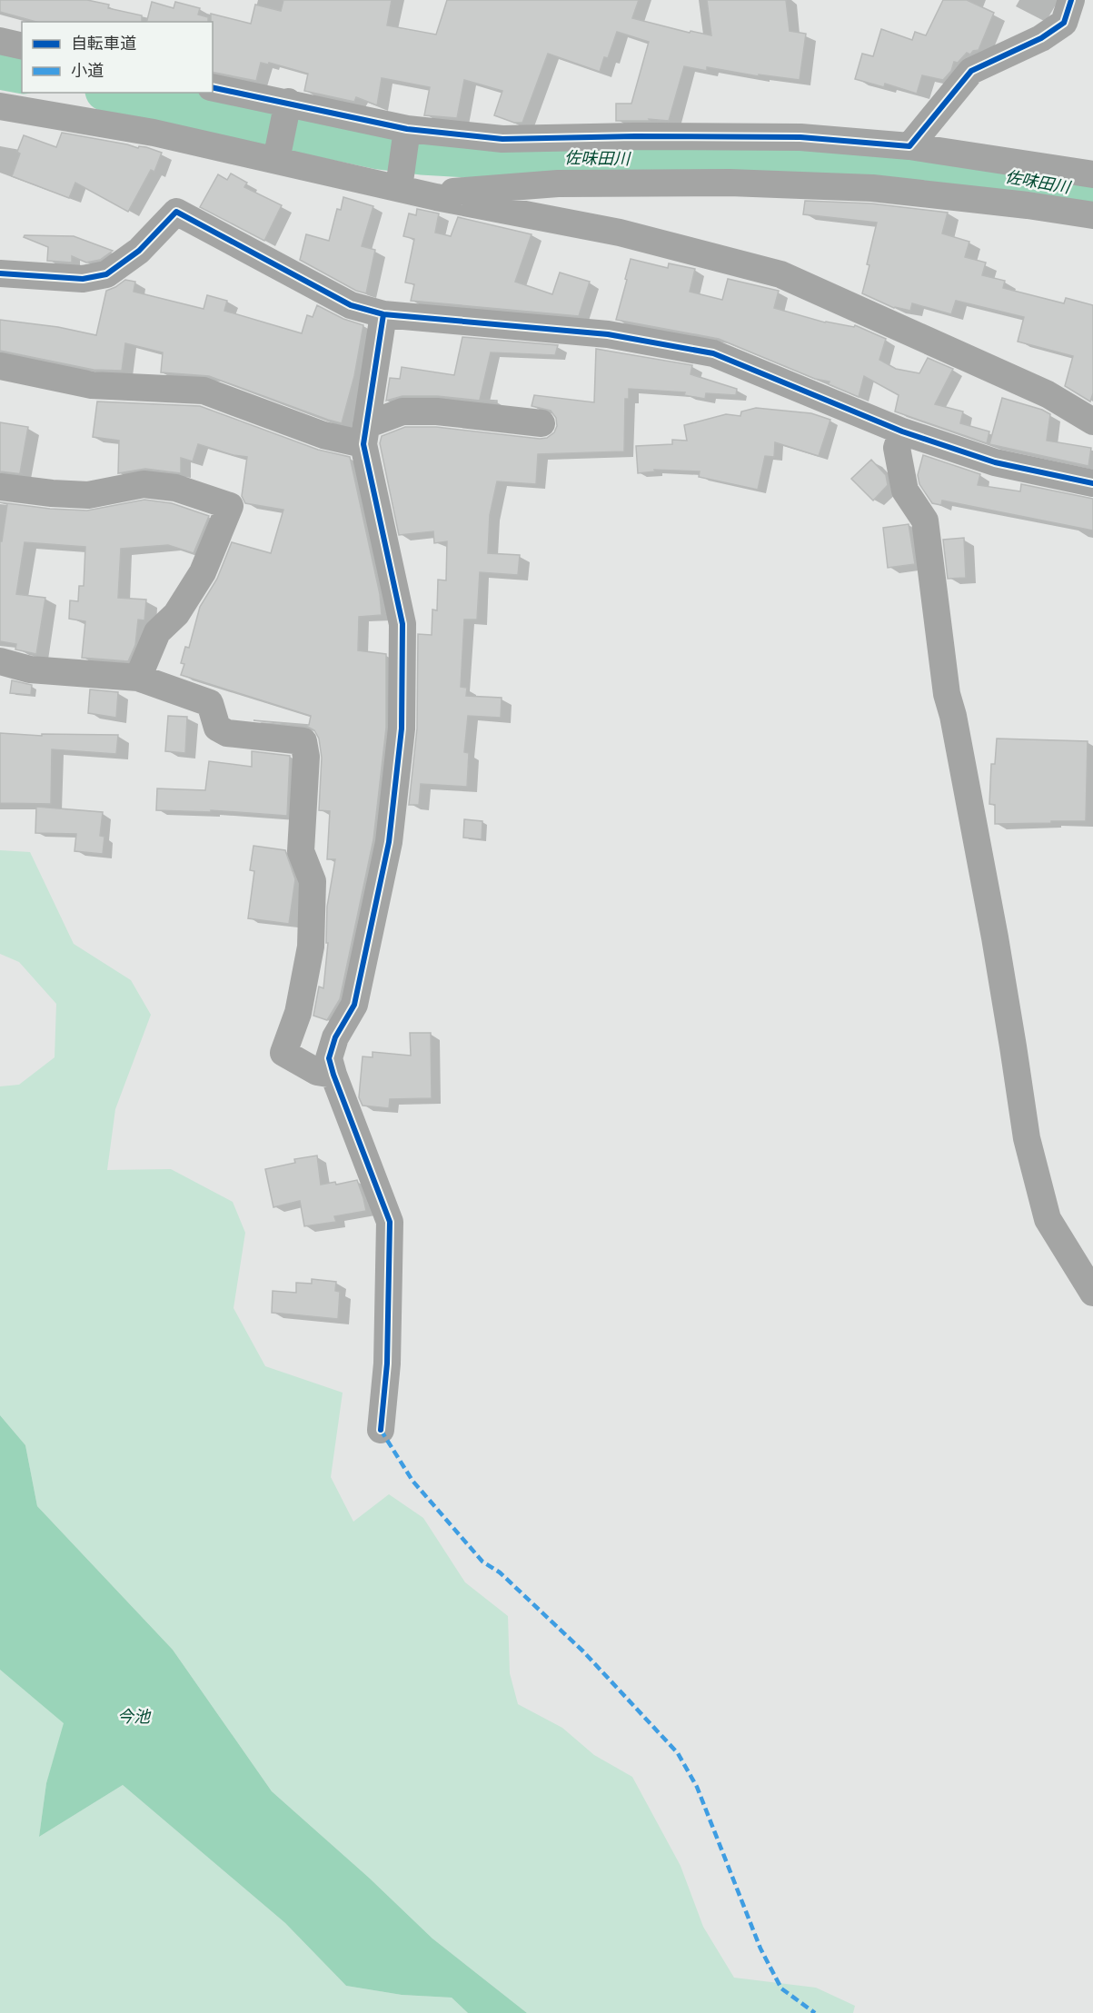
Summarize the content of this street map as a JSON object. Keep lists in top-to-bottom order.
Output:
{
  "water": ["佐味田川", "今池"],
  "legend": ["自転車道", "小道"]
}
